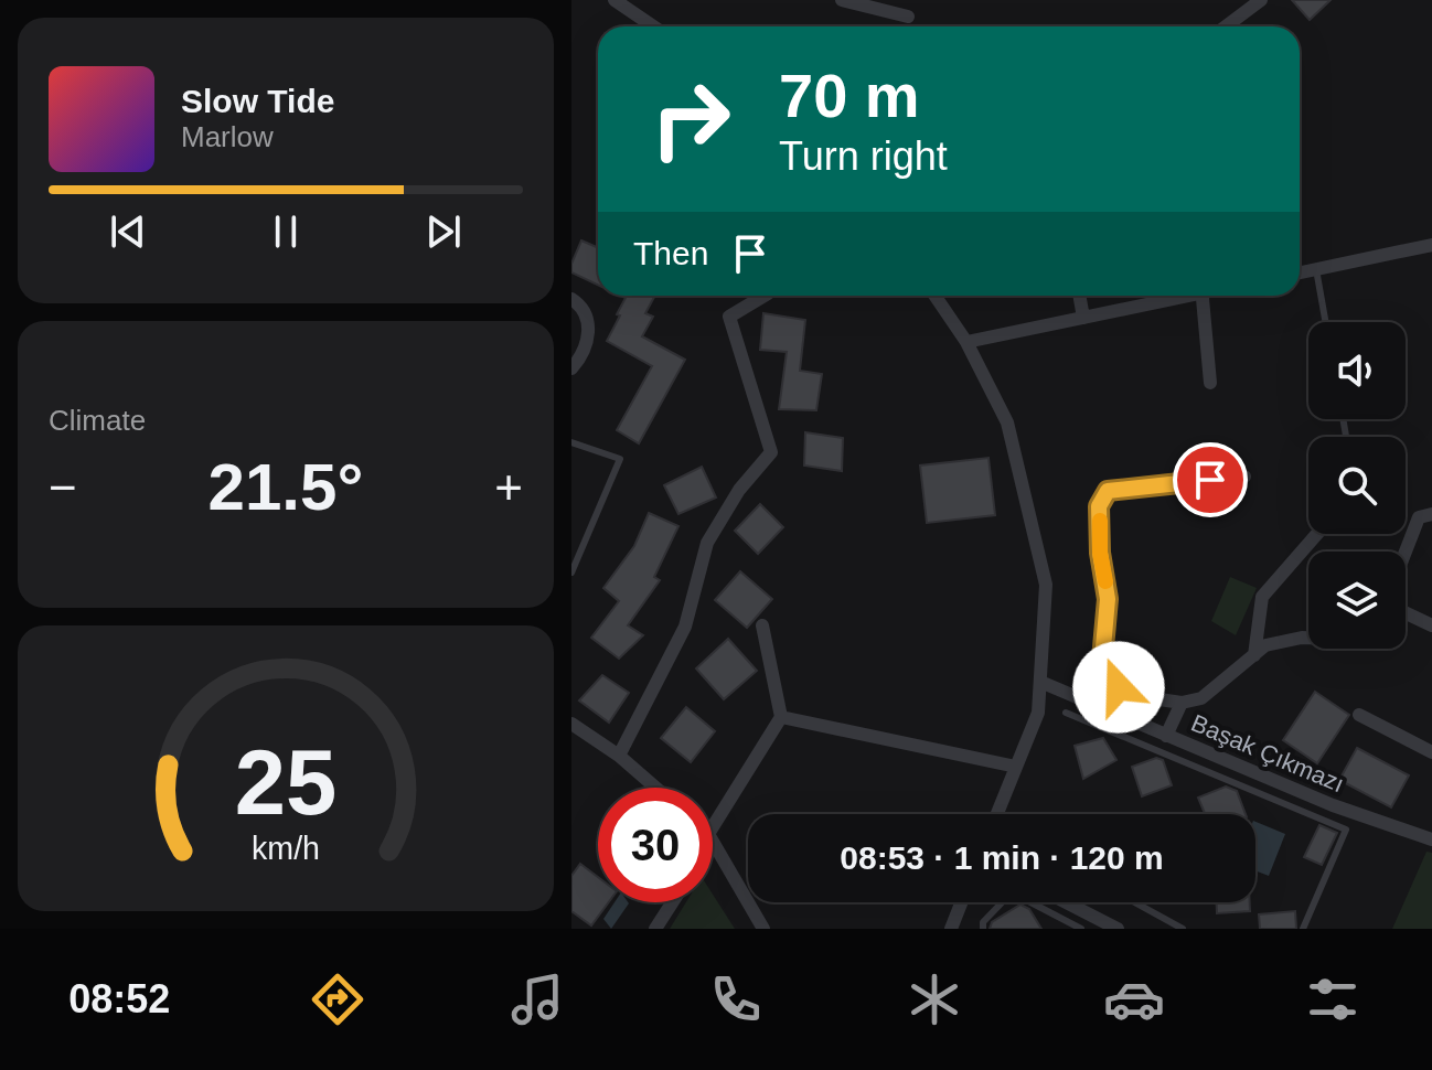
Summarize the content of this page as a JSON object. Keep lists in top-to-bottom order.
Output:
{
  "streets": {
    "street": ["Başak Çıkmazı"]
  },
  "page": {
    "turn": ["70 m", "Turn right"],
    "song": ["Slow Tide", "Marlow"],
    "then": "Then",
    "tile": "Climate",
    "heat": ["−", "21.5°", "+"],
    "limit": "30",
    "trip": "08:53 · 1 min · 120 m",
    "tabs": "08:52",
    "gauge": ["25", "km/h"]
  }
}
